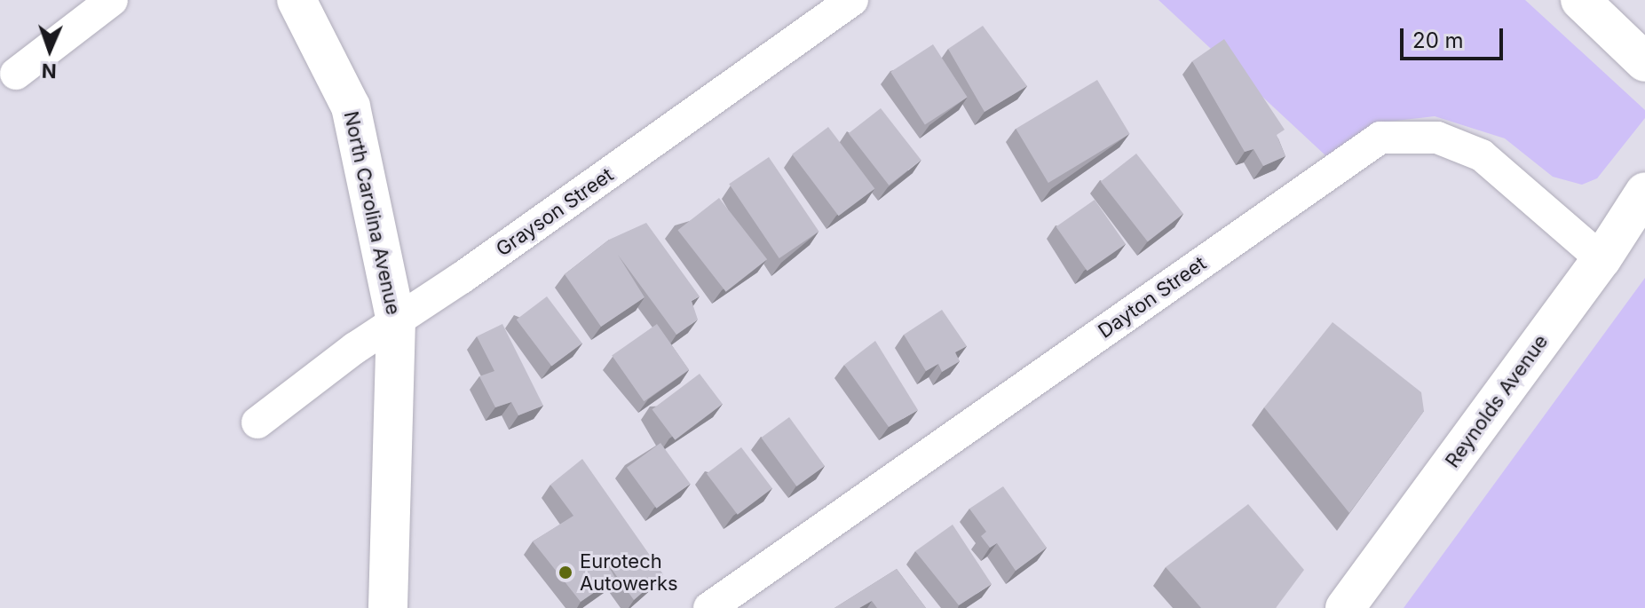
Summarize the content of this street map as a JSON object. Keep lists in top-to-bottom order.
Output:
{
  "streets": {
    "street": [
      "Grayson Street",
      "North Carolina Avenue",
      "Dayton Street",
      "Reynolds Avenue"
    ]
  },
  "crossings": [
    ["Grayson Street", "North Carolina Avenue"],
    ["Dayton Street", "Reynolds Avenue"]
  ],
  "places": ["Eurotech Autowerks"],
  "scale_bar": "20 m",
  "north": "bottom"
}
